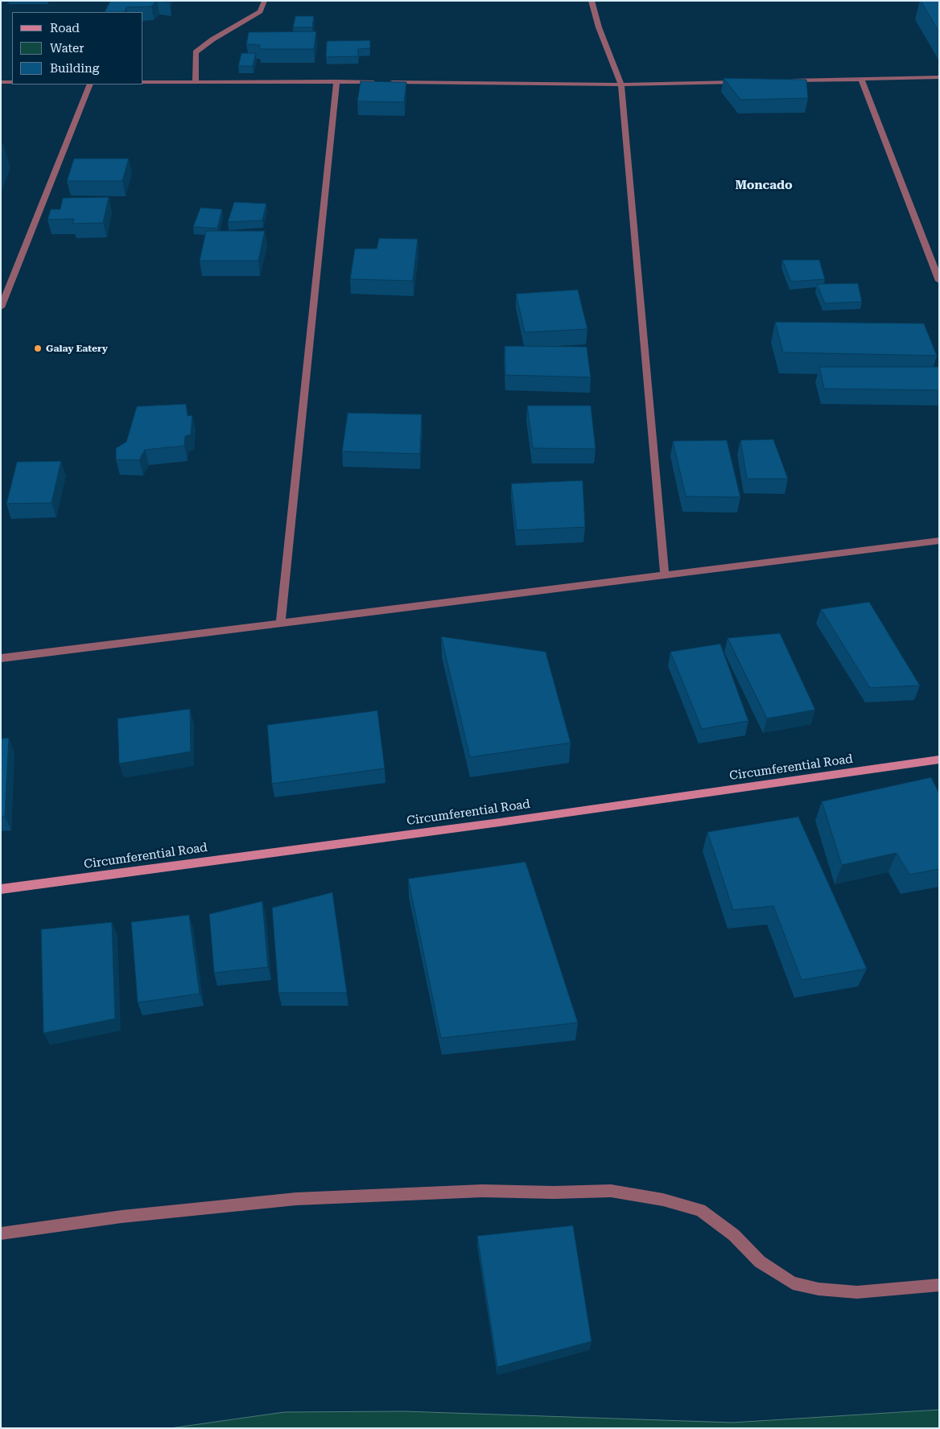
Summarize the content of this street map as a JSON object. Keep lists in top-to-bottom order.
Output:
{
  "streets": {
    "main road": ["Circumferential Road"]
  },
  "districts": ["Moncado"],
  "places": ["Galay Eatery"],
  "legend": ["Road", "Water", "Building"]
}
